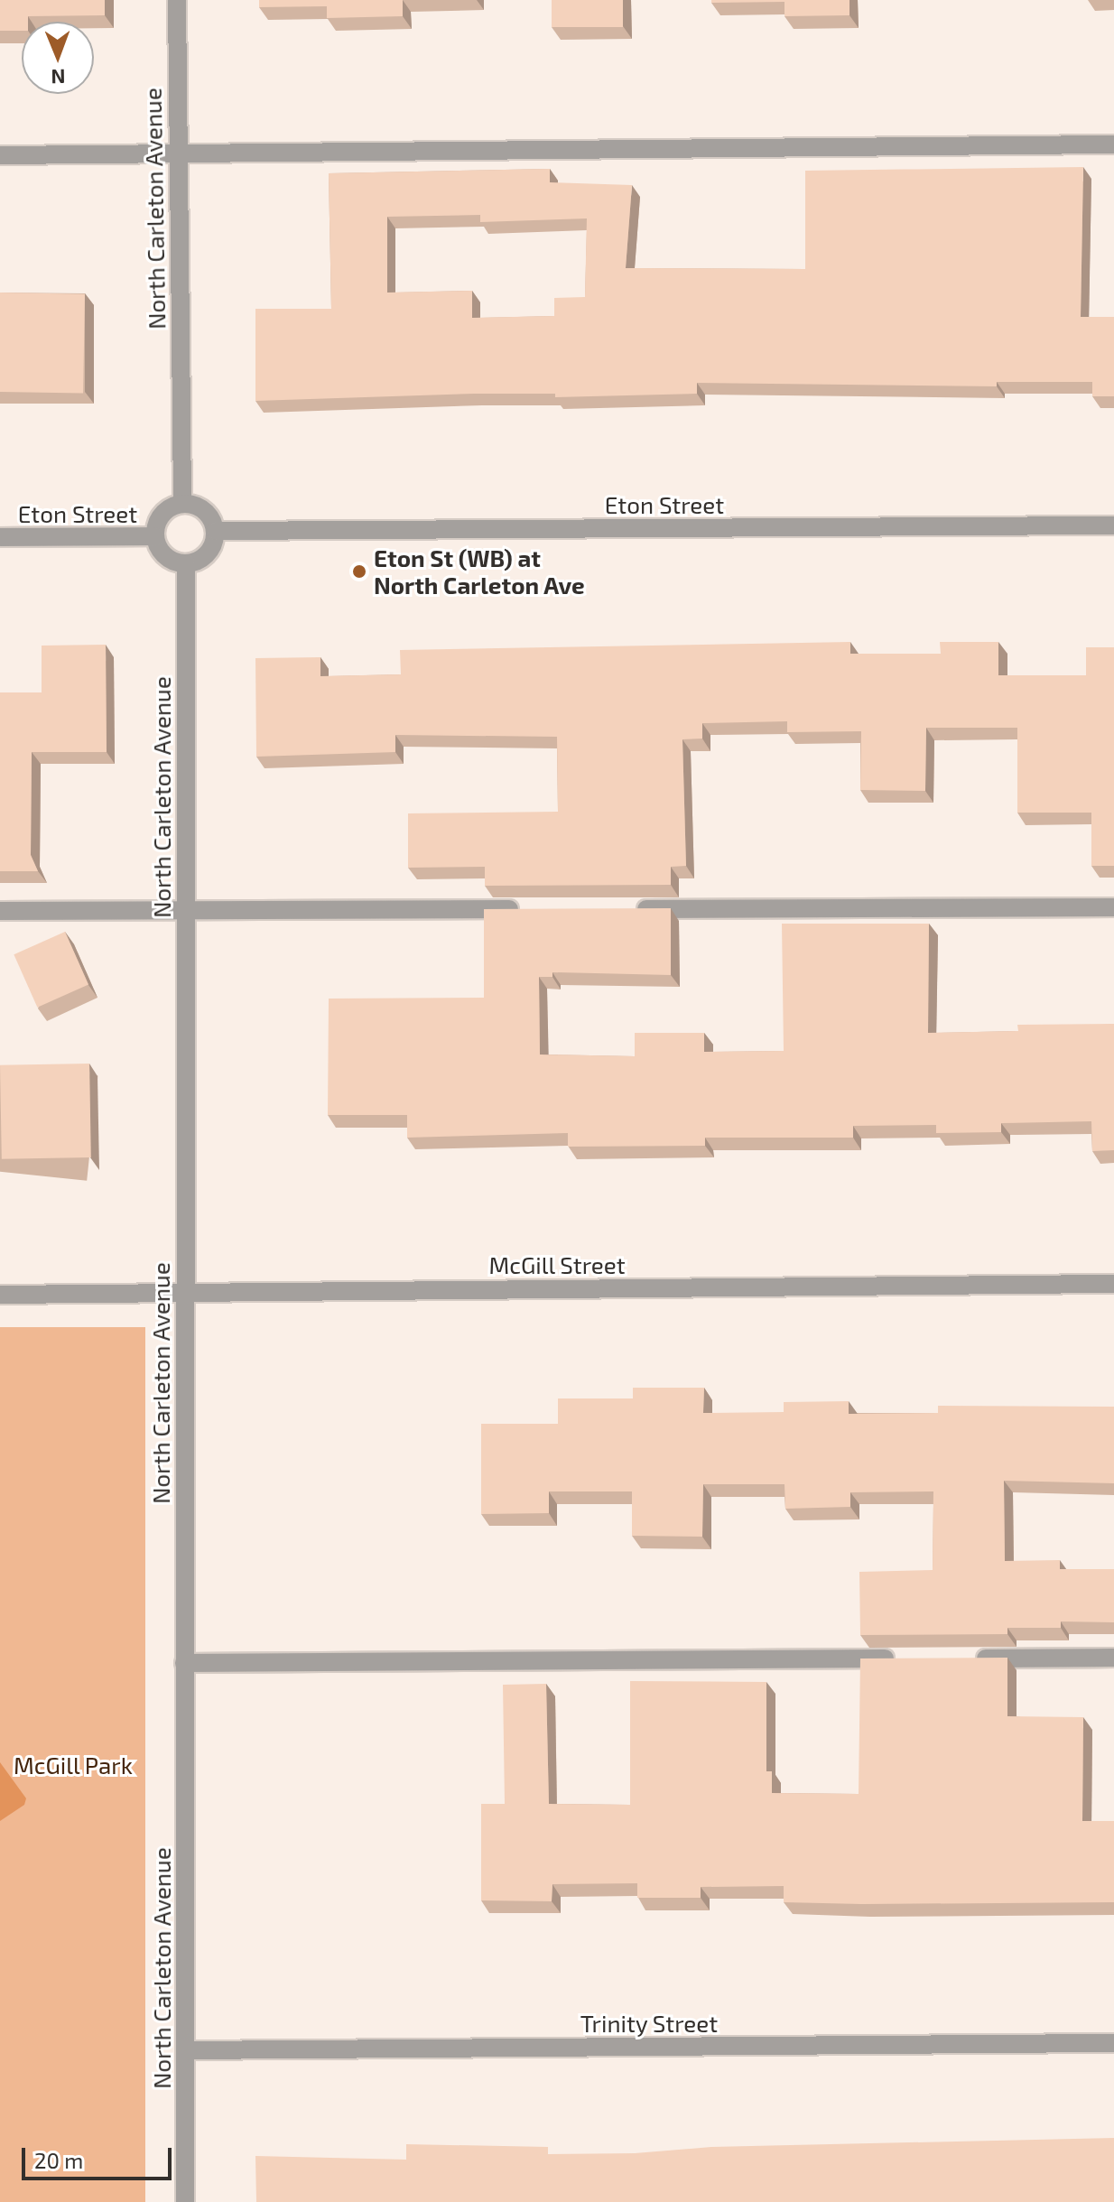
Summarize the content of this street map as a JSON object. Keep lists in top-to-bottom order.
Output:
{
  "streets": {
    "street": [
      "North Carleton Avenue",
      "Eton Street",
      "McGill Street",
      "Trinity Street"
    ]
  },
  "crossings": [
    ["North Carleton Avenue", "Eton Street"],
    ["North Carleton Avenue", "McGill Street"],
    ["North Carleton Avenue", "Trinity Street"]
  ],
  "parks": ["McGill Park"],
  "places": ["Eton St (WB) at North Carleton Ave"],
  "scale_bar": "20 m",
  "north": "bottom"
}
